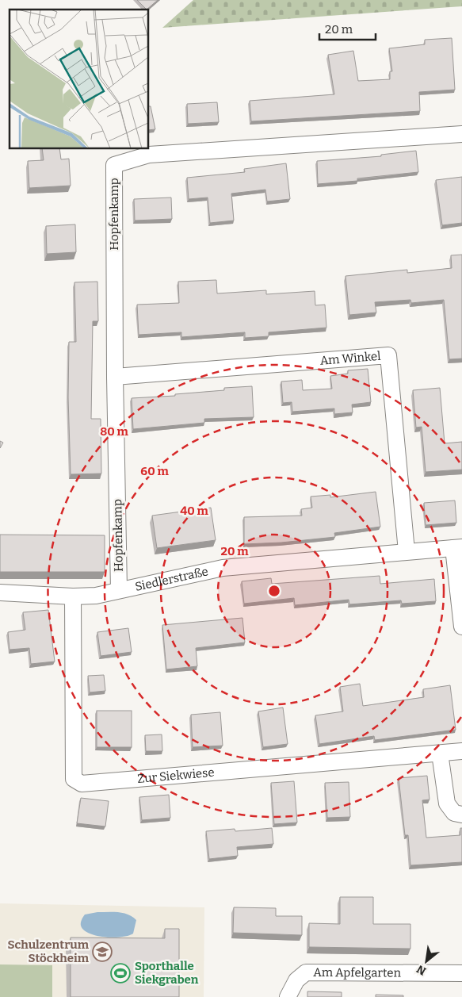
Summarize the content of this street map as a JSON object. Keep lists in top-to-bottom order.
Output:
{
  "streets": {
    "street": [
      "Hopfenkamp",
      "Am Winkel",
      "Siedlerstraße",
      "Zur Siekwiese",
      "Am Apfelgarten"
    ]
  },
  "crossings": [
    ["Hopfenkamp", "Am Winkel"],
    ["Hopfenkamp", "Siedlerstraße"],
    ["Am Winkel", "Siedlerstraße"],
    ["Siedlerstraße", "Zur Siekwiese"]
  ],
  "places": {
    "school or university": ["Schulzentrum Stöckheim"],
    "sports": ["Sporthalle Siekgraben"]
  },
  "scale_bar": "20 m",
  "north": "bottom left",
  "rings": [
    "80 m",
    "60 m",
    "40 m",
    "20 m"
  ]
}
